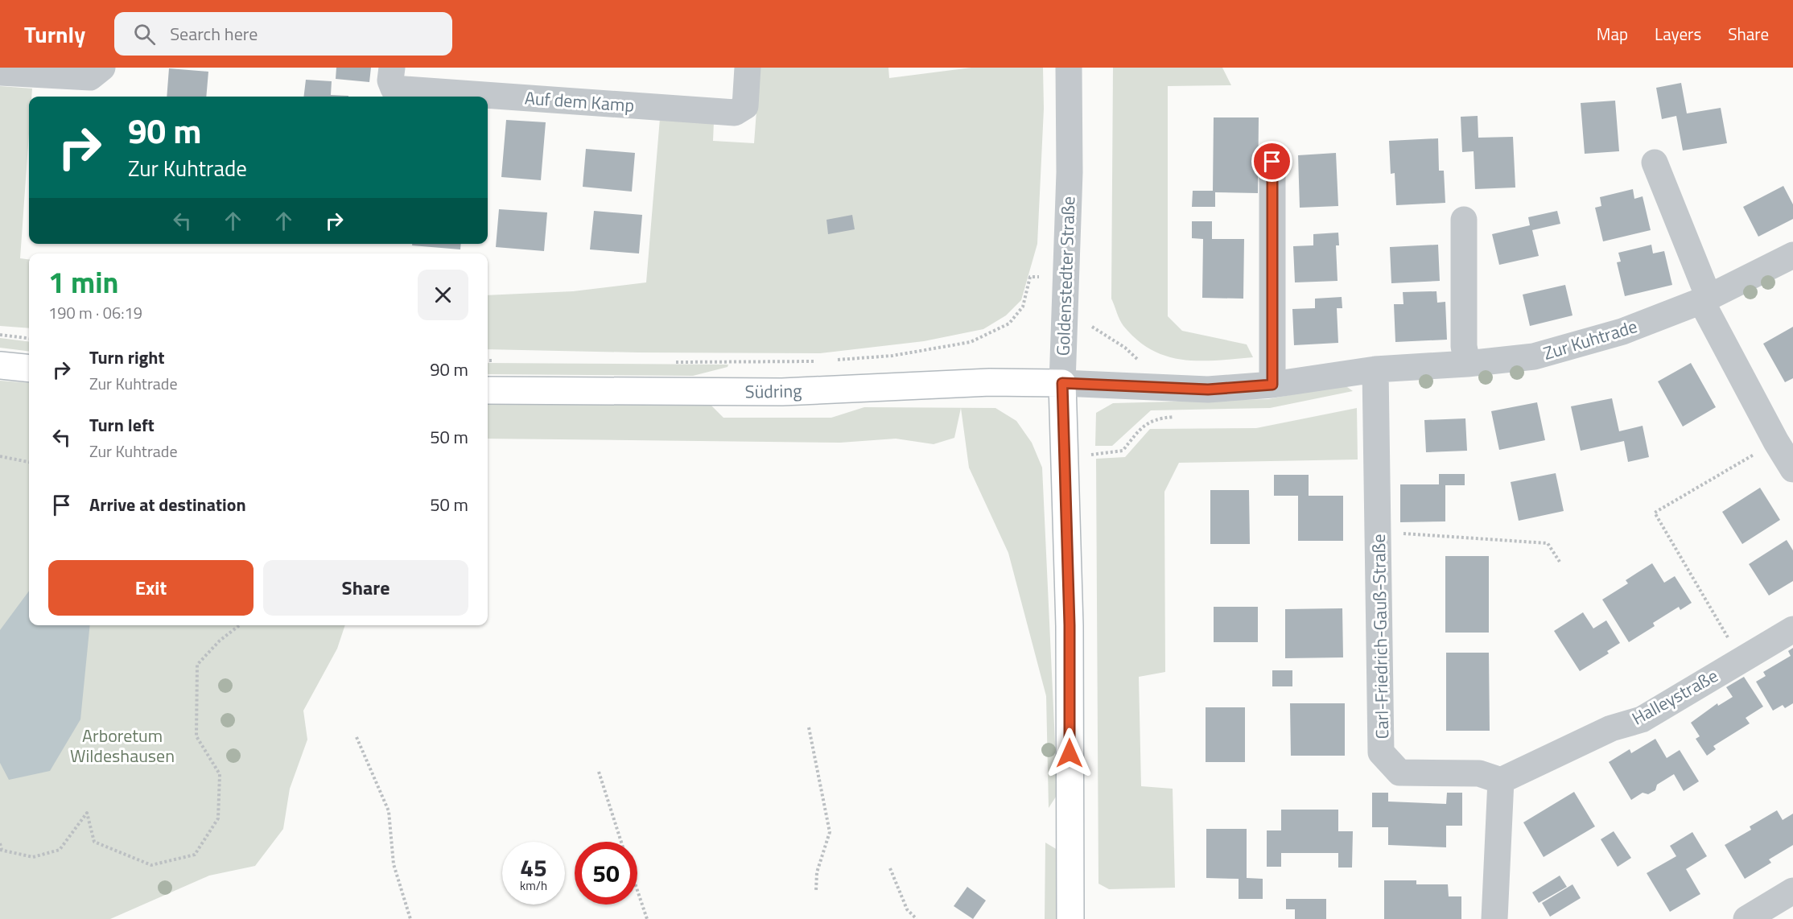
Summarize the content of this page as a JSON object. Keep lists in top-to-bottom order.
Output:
{
  "streets": {
    "main road": ["Goldenstedter Straße", "Südring"],
    "street": [
      "Auf dem Kamp",
      "Zur Kuhtrade",
      "Carl-Friedrich-Gauß-Straße",
      "Halleystraße"
    ]
  },
  "crossings": [
    ["Goldenstedter Straße", "Zur Kuhtrade"],
    ["Goldenstedter Straße", "Südring"],
    ["Zur Kuhtrade", "Südring"],
    ["Zur Kuhtrade", "Carl-Friedrich-Gauß-Straße"],
    ["Carl-Friedrich-Gauß-Straße", "Halleystraße"]
  ],
  "parks": ["Arboretum Wildeshausen"],
  "page": {
    "header": "Turnly",
    "search": "Search here",
    "nav": ["Map", "Layers", "Share"],
    "turn": ["90 m", "Zur Kuhtrade"],
    "heading": ["1 min", "190 m · 06:19"],
    "list": [
      {
        "name": "Turn right",
        "note": "Zur Kuhtrade",
        "value": "90 m"
      },
      {
        "name": "Turn left",
        "note": "Zur Kuhtrade",
        "value": "50 m"
      },
      {
        "name": "Arrive at destination",
        "value": "50 m"
      }
    ],
    "buttons": ["Exit", "Share"],
    "speed": "45 km/h",
    "limit": "50"
  }
}
